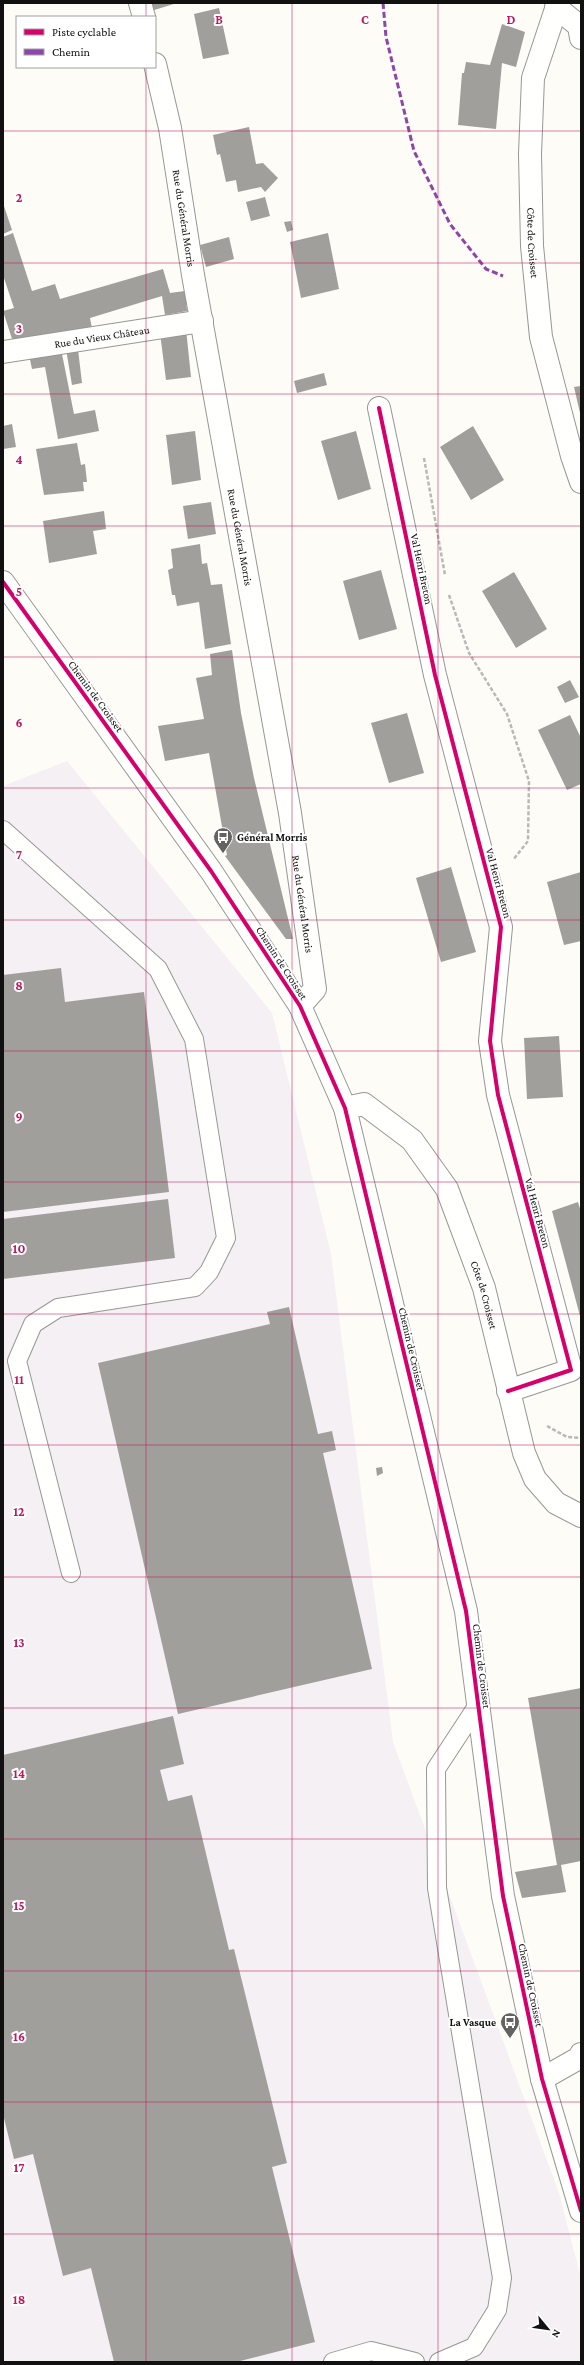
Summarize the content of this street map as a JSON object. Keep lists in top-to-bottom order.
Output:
{
  "streets": {
    "street": [
      "Rue du Général Morris",
      "Côte de Croisset",
      "Rue du Vieux Château",
      "Val Henri Breton",
      "Chemin de Croisset"
    ]
  },
  "crossings": [
    ["Rue du Général Morris", "Rue du Vieux Château"],
    ["Rue du Général Morris", "Chemin de Croisset"],
    ["Côte de Croisset", "Val Henri Breton"],
    ["Côte de Croisset", "Chemin de Croisset"]
  ],
  "places": {
    "bus stop": ["Général Morris", "La Vasque"]
  },
  "legend": ["Piste cyclable", "Chemin"],
  "north": "bottom right",
  "grid": {
    "columns": ["B", "C", "D"],
    "rows": [
      "2",
      "3",
      "4",
      "5",
      "6",
      "7",
      "8",
      "9",
      "10",
      "11",
      "12",
      "13",
      "14",
      "15",
      "16",
      "17",
      "18"
    ]
  }
}
